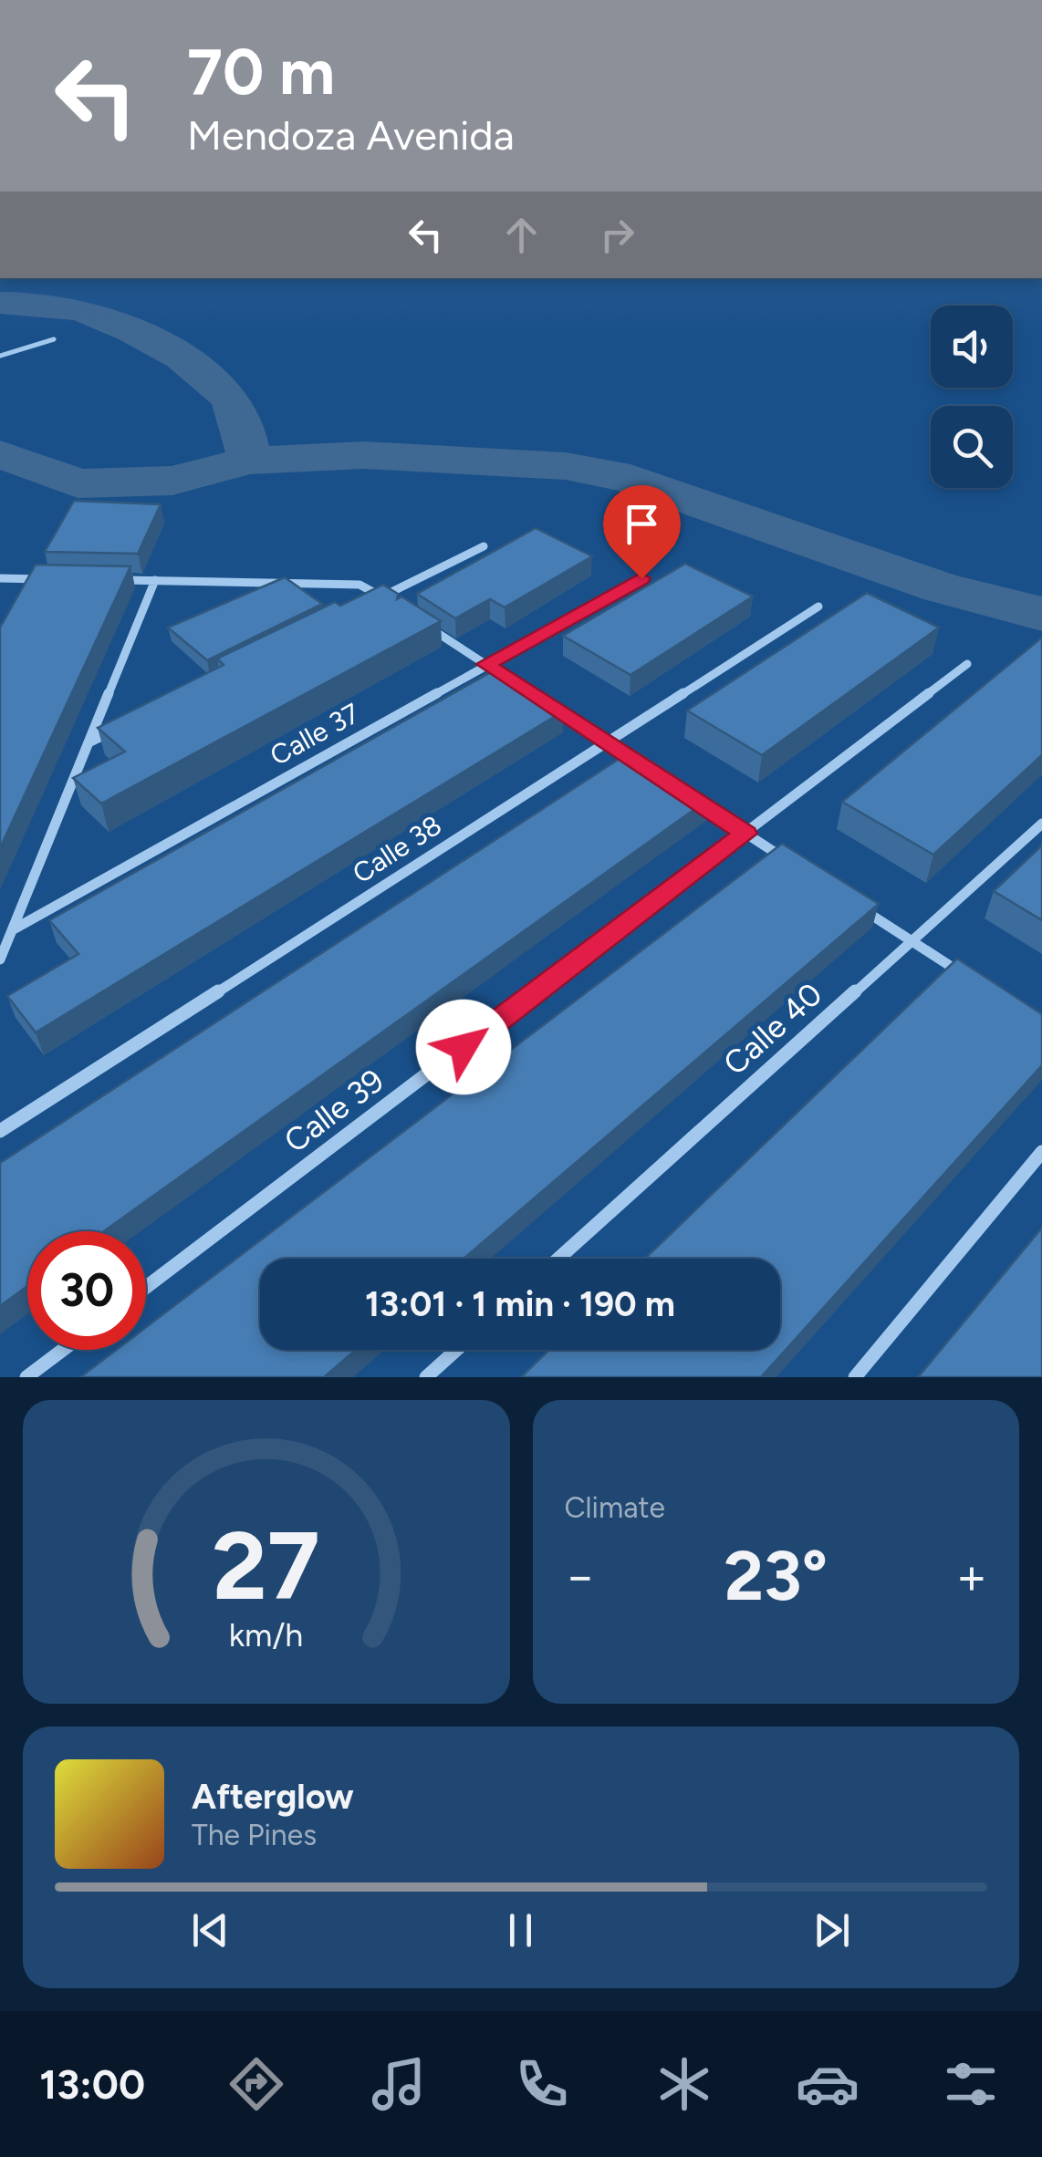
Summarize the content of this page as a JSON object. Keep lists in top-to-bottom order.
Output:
{
  "streets": {
    "street": [
      "Calle 37",
      "Calle 38",
      "Calle 40",
      "Calle 39"
    ]
  },
  "page": {
    "turn": ["70 m", "Mendoza Avenida"],
    "limit": "30",
    "trip": "13:01 · 1 min · 190 m",
    "tile": "Climate",
    "heat": ["−", "23°", "+"],
    "song": ["Afterglow", "The Pines"],
    "tabs": "13:00",
    "gauge": ["27", "km/h"]
  }
}
